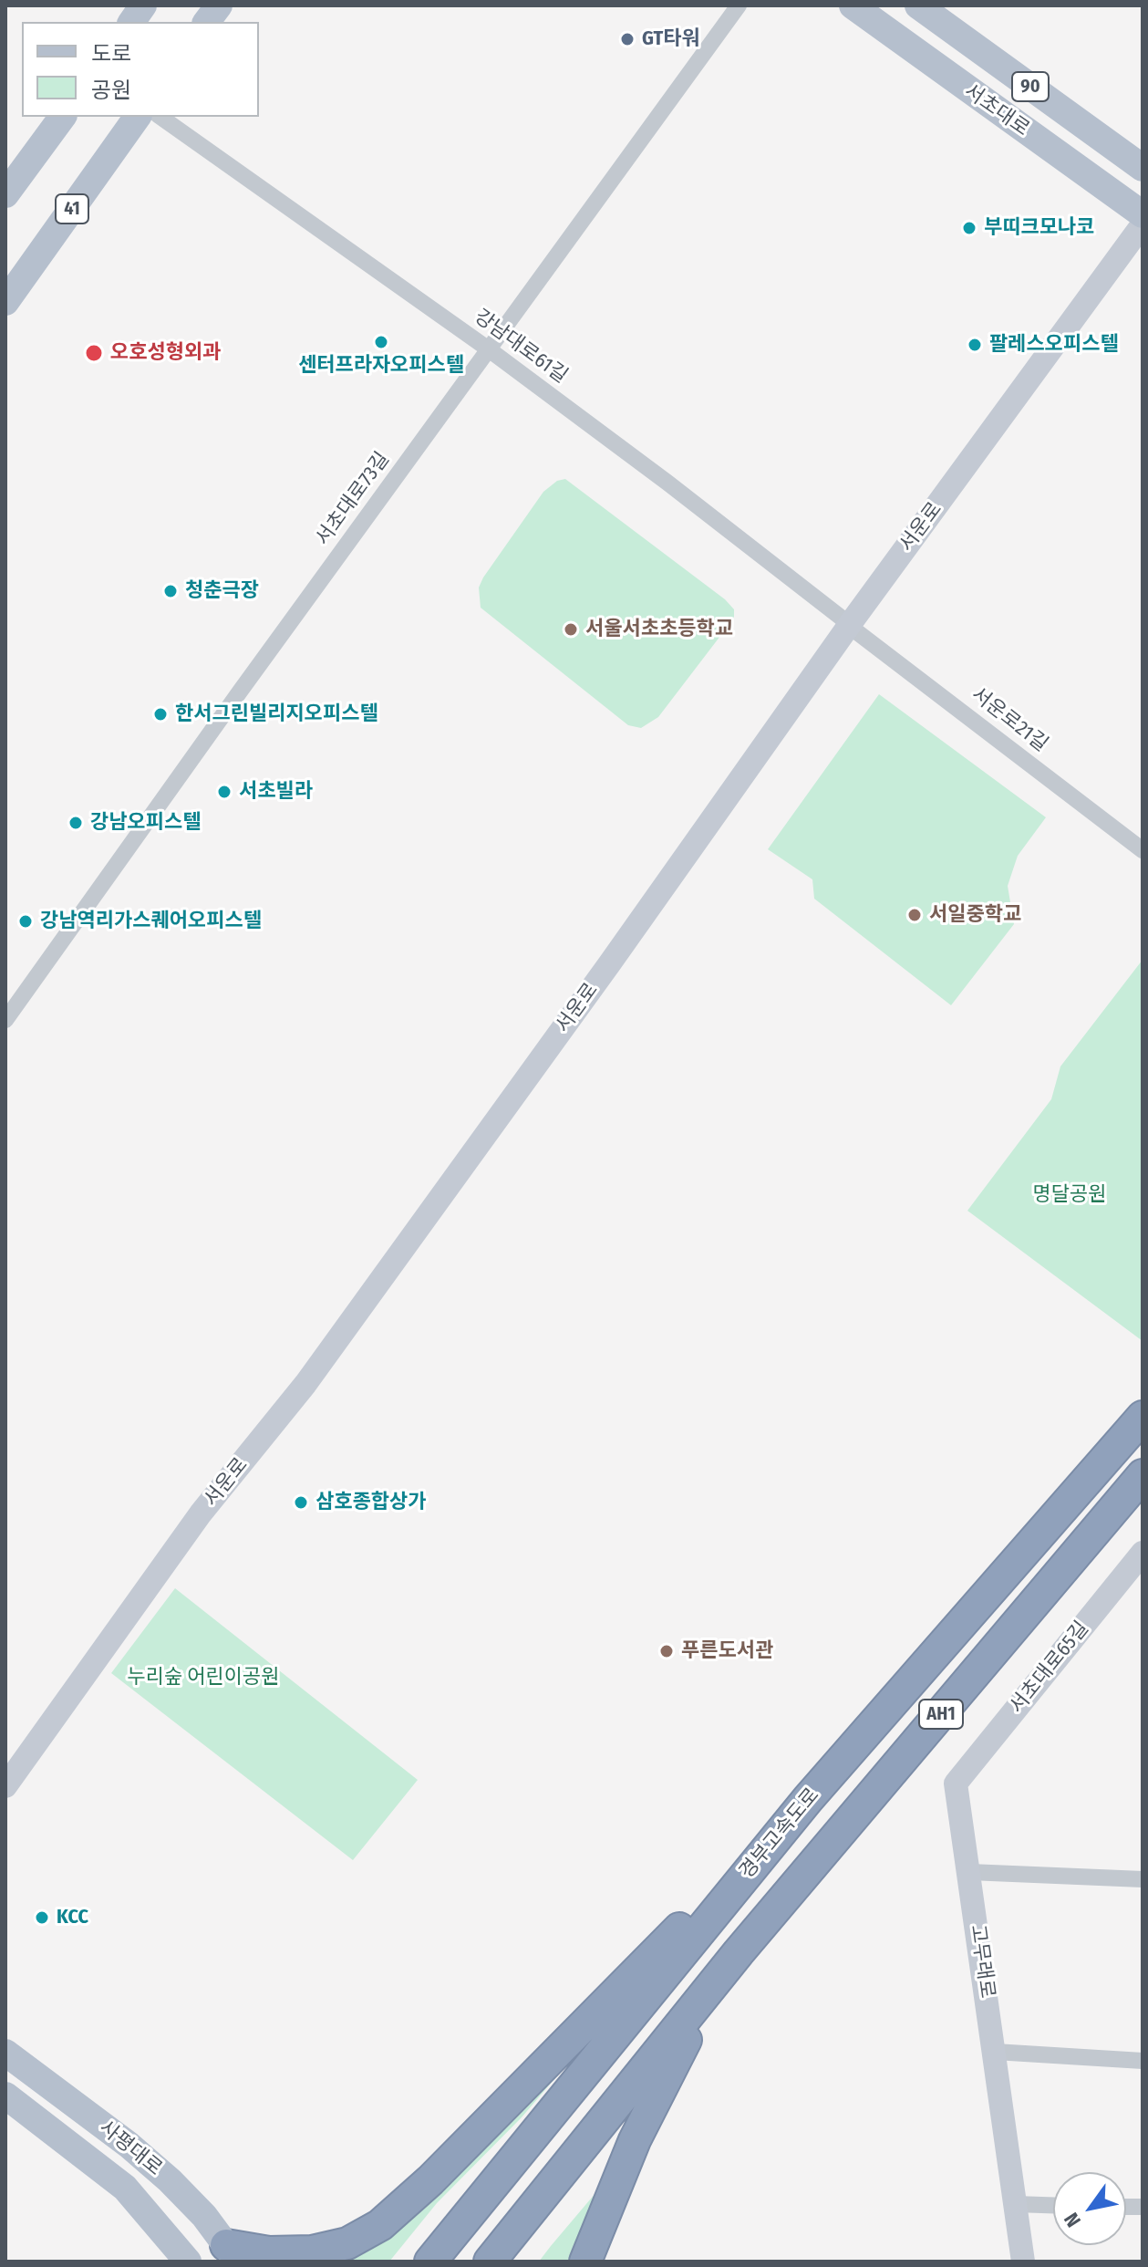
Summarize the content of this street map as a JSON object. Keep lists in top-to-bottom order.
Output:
{
  "streets": {
    "highway": ["AH1", "경부고속도로"],
    "main road": [
      "90",
      "서초대로",
      "41",
      "사평대로"
    ],
    "street": [
      "강남대로61길",
      "서초대로73길",
      "서운로",
      "서운로21길",
      "서초대로65길",
      "고무래로"
    ]
  },
  "crossings": [
    ["강남대로61길", "서초대로73길"],
    ["강남대로61길", "서운로"],
    ["강남대로61길", "서운로21길"],
    ["서운로", "서운로21길"],
    ["서초대로65길", "고무래로"]
  ],
  "parks": ["명달공원", "누리숲 어린이공원"],
  "places": [
    "GT타워",
    "부띠크모나코",
    "센터프라자오피스텔",
    "팔레스오피스텔",
    "오호성형외과",
    "청춘극장",
    "서울서초초등학교",
    "한서그린빌리지오피스텔",
    "서초빌라",
    "강남오피스텔",
    "서일중학교",
    "강남역리가스퀘어오피스텔",
    "삼호종합상가",
    "푸른도서관",
    "KCC"
  ],
  "legend": ["도로", "공원"],
  "north": "bottom left"
}
